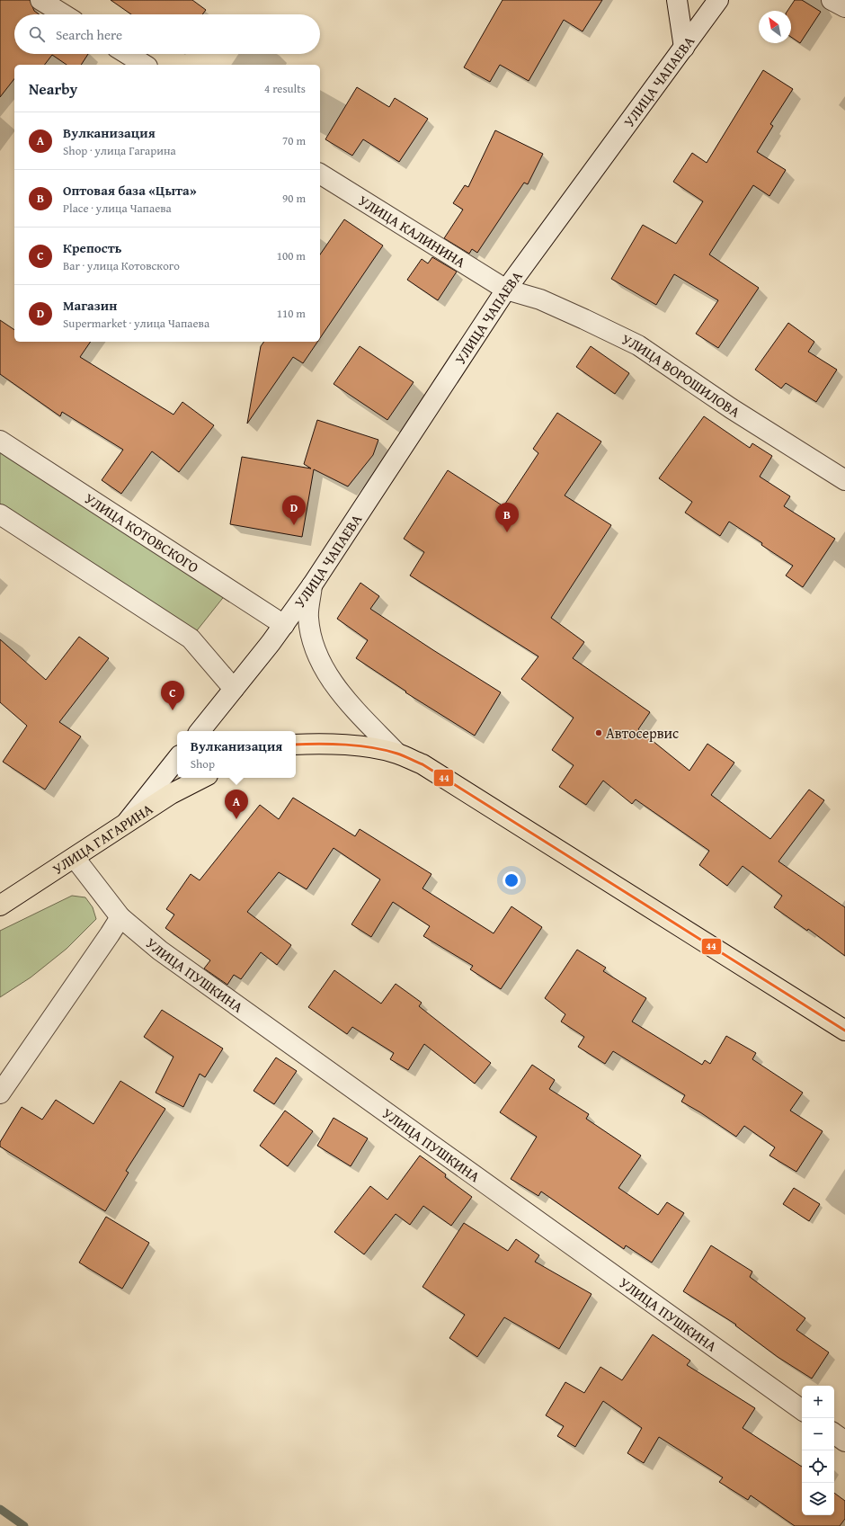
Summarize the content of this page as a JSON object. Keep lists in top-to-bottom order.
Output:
{
  "streets": {
    "main road": ["УЛИЦА ГАГАРИНА"],
    "street": [
      "УЛИЦА ЧАПАЕВА",
      "УЛИЦА КАЛИНИНА",
      "УЛИЦА ВОРОШИЛОВА",
      "УЛИЦА КОТОВСКОГО",
      "УЛИЦА ПУШКИНА"
    ]
  },
  "crossings": [
    ["УЛИЦА ЧАПАЕВА", "УЛИЦА КАЛИНИНА"],
    ["УЛИЦА ЧАПАЕВА", "УЛИЦА ВОРОШИЛОВА"],
    ["УЛИЦА ЧАПАЕВА", "УЛИЦА КОТОВСКОГО"],
    ["УЛИЦА КАЛИНИНА", "УЛИЦА ВОРОШИЛОВА"],
    ["УЛИЦА ГАГАРИНА", "УЛИЦА ПУШКИНА"]
  ],
  "places": ["Автосервис"],
  "lines": ["transit line 44"],
  "north": "top left",
  "page": {
    "search": "Search here",
    "heading": ["Nearby", "4 results"],
    "list": [
      {
        "mark": "A",
        "name": "Вулканизация",
        "note": "Shop · улица Гагарина",
        "value": "70 m"
      },
      {
        "mark": "B",
        "name": "Оптовая база «Цыта»",
        "note": "Place · улица Чапаева",
        "value": "90 m"
      },
      {
        "mark": "C",
        "name": "Крепость",
        "note": "Bar · улица Котовского",
        "value": "100 m"
      },
      {
        "mark": "D",
        "name": "Магазин",
        "note": "Supermarket · улица Чапаева",
        "value": "110 m"
      }
    ],
    "pins": [
      "D",
      "B",
      "C",
      "A"
    ],
    "popup": ["Вулканизация", "Shop"],
    "map_buttons": ["+", "−"]
  }
}
